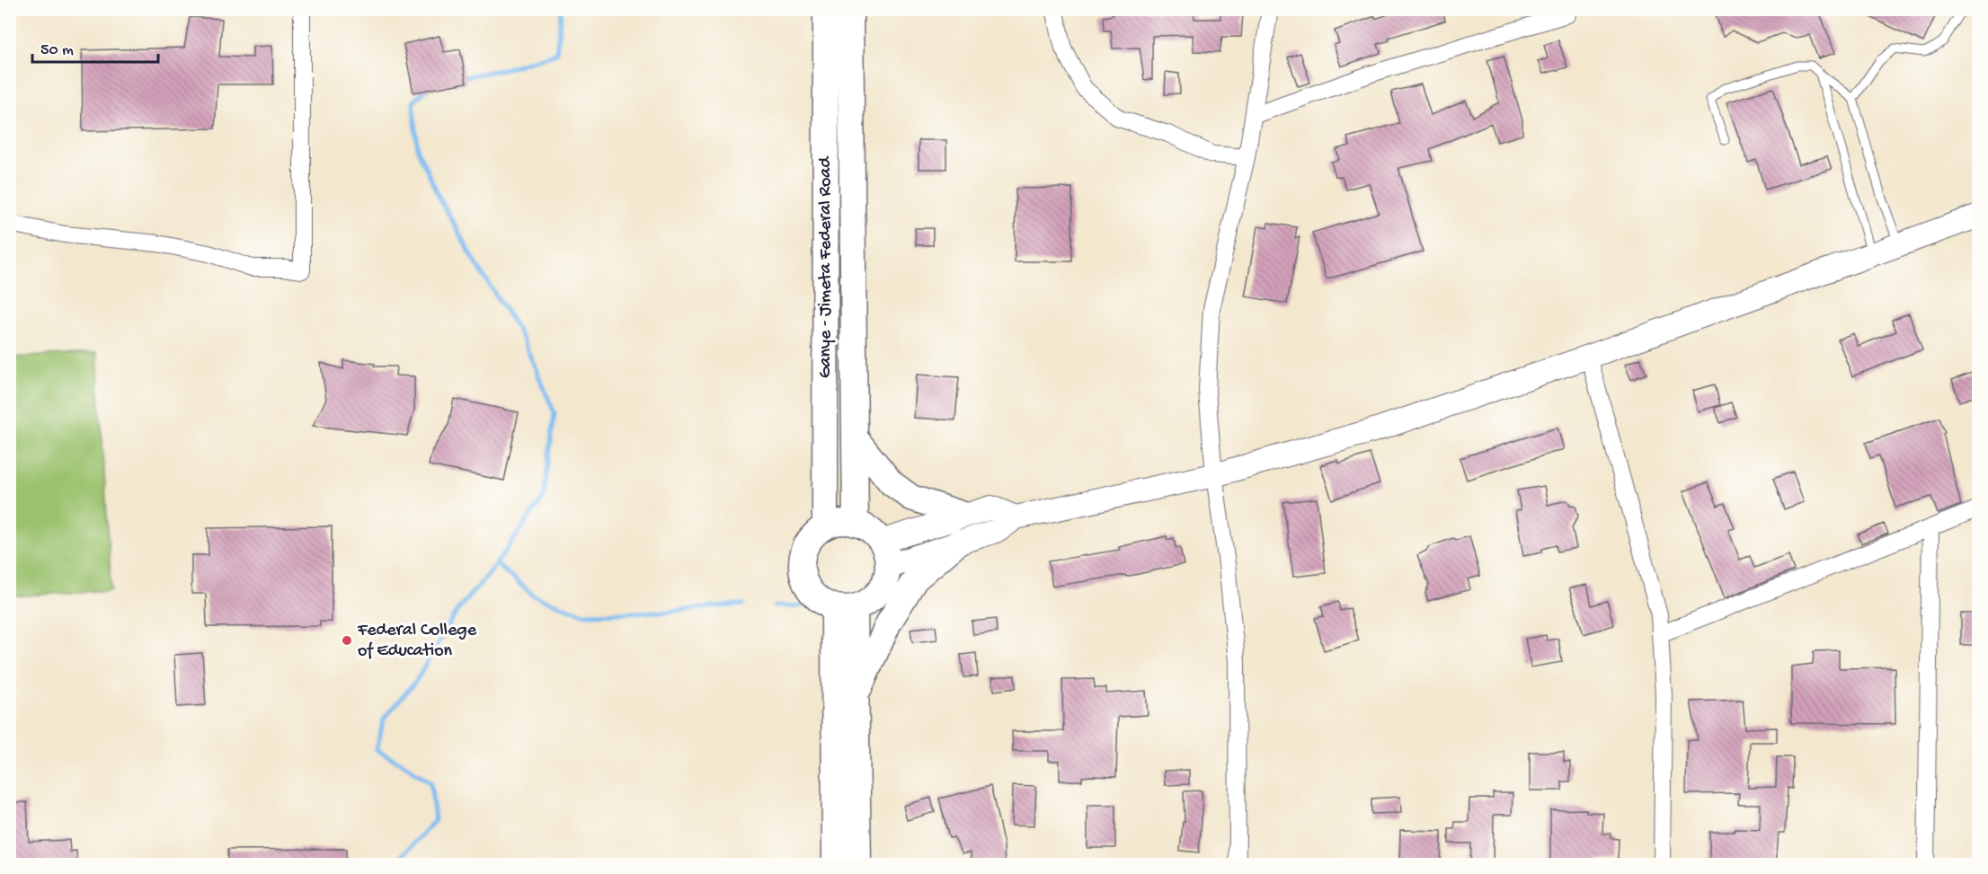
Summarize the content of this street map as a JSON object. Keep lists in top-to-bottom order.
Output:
{
  "streets": {
    "main road": ["Ganye - Jimeta Federal Road"]
  },
  "places": ["Federal College of Education"],
  "scale_bar": "50 m"
}
